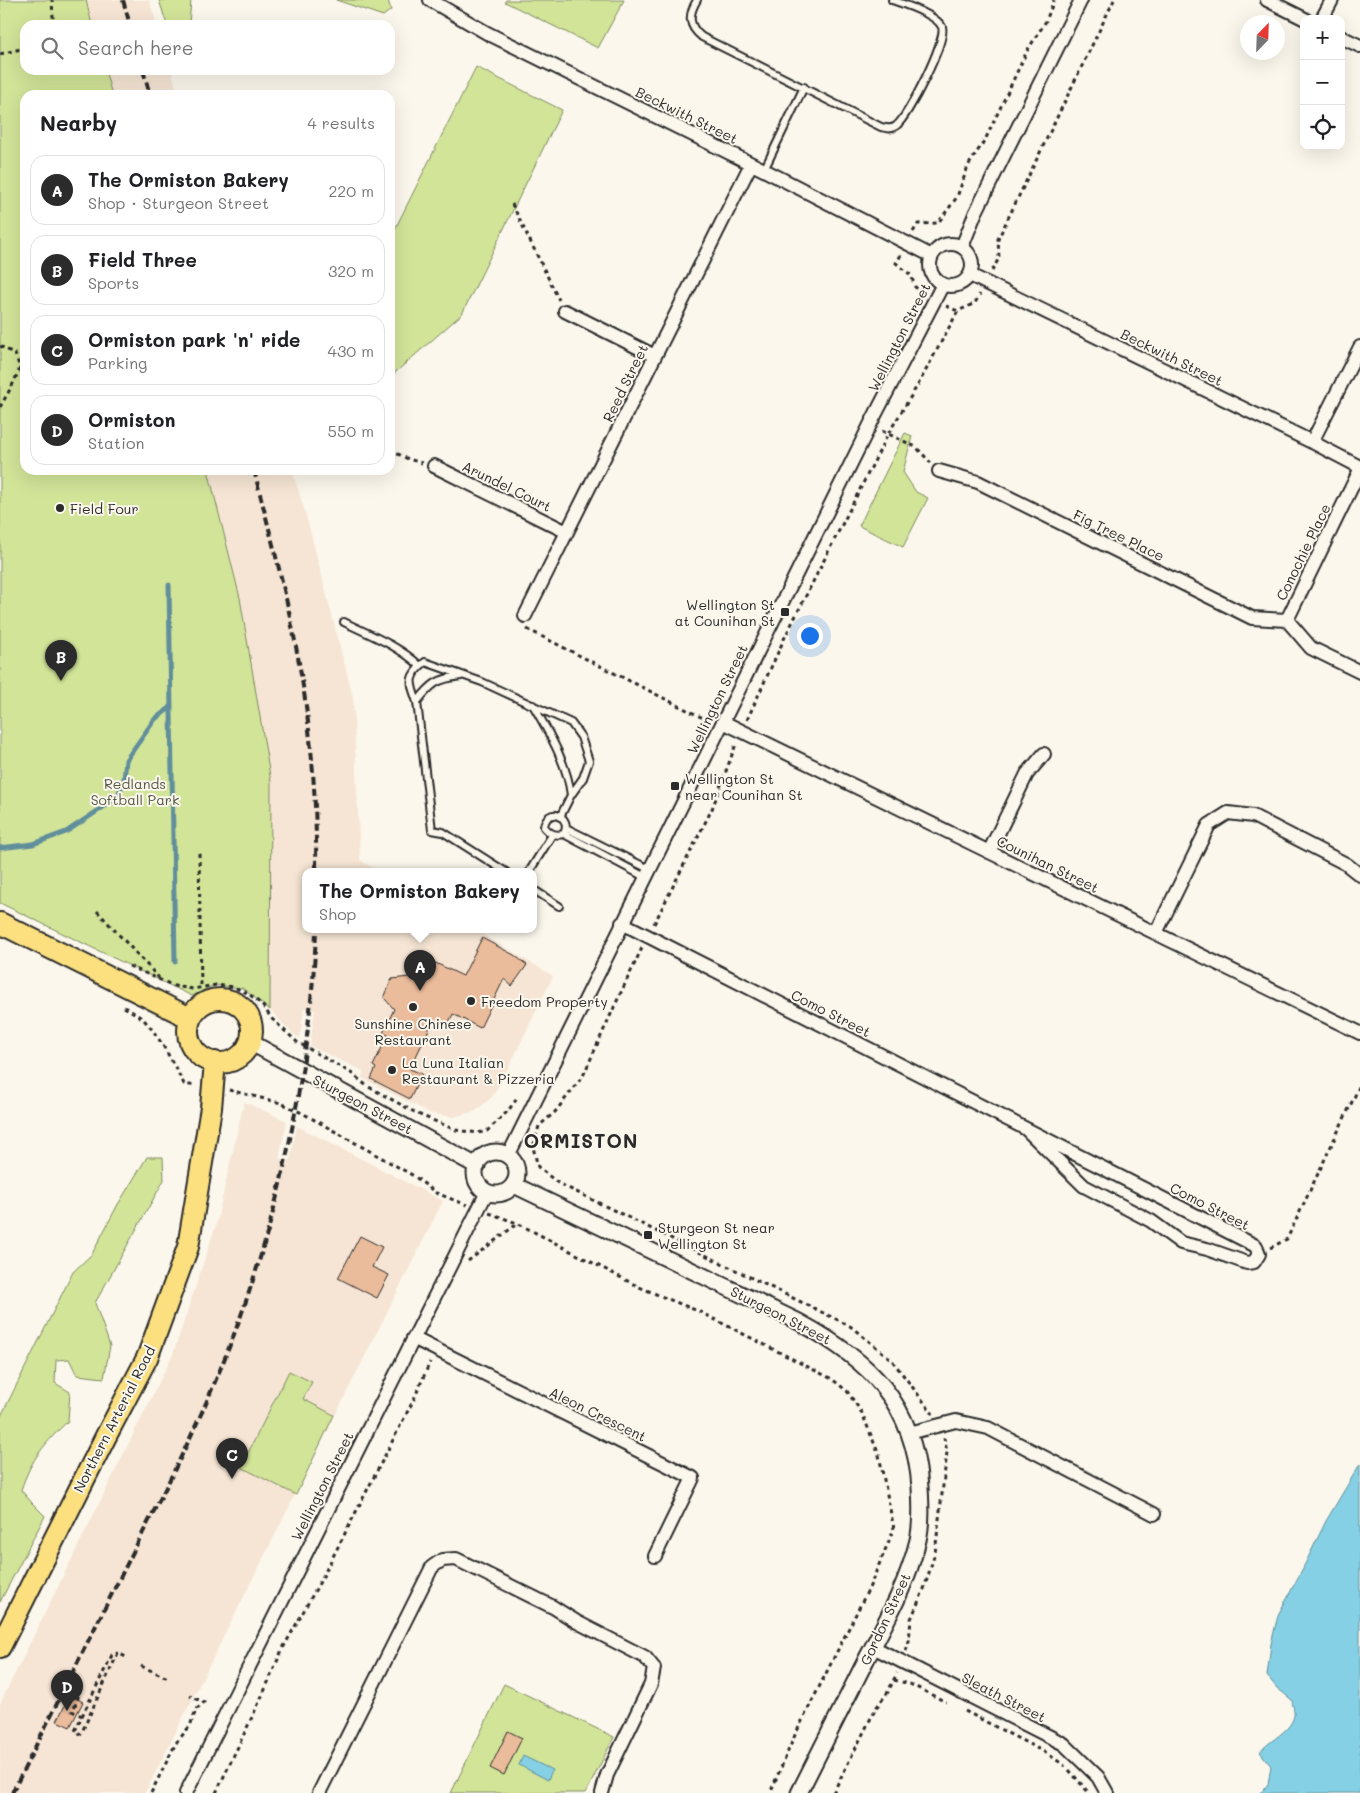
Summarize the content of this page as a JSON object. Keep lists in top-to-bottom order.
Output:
{
  "streets": {
    "main road": ["Northern Arterial Road"],
    "street": [
      "Beckwith Street",
      "Wellington Street",
      "Reed Street",
      "Arundel Court",
      "Fig Tree Place",
      "Conochie Place",
      "Counihan Street",
      "Como Street",
      "Sturgeon Street",
      "Aleon Crescent",
      "Gordon Street",
      "Sleath Street"
    ]
  },
  "crossings": [
    ["Beckwith Street", "Wellington Street"],
    ["Beckwith Street", "Reed Street"],
    ["Beckwith Street", "Conochie Place"],
    ["Wellington Street", "Counihan Street"],
    ["Wellington Street", "Como Street"],
    ["Wellington Street", "Sturgeon Street"],
    ["Wellington Street", "Aleon Crescent"],
    ["Reed Street", "Arundel Court"],
    ["Fig Tree Place", "Conochie Place"],
    ["Sturgeon Street", "Northern Arterial Road"],
    ["Sturgeon Street", "Gordon Street"],
    ["Gordon Street", "Sleath Street"]
  ],
  "districts": ["ORMISTON"],
  "parks": ["Redlands Softball Park"],
  "places": {
    "other": [
      "Field Four",
      "Freedom Property",
      "Sunshine Chinese Restaurant",
      "La Luna Italian Restaurant & Pizzeria"
    ],
    "transit": ["Wellington St at Counihan St", "Wellington St near Counihan St", "Sturgeon St near Wellington St"]
  },
  "north": "top right",
  "page": {
    "map_buttons": ["+", "−"],
    "search": "Search here",
    "heading": ["Nearby", "4 results"],
    "list": [
      {
        "mark": "A",
        "name": "The Ormiston Bakery",
        "note": "Shop · Sturgeon Street",
        "value": "220 m"
      },
      {
        "mark": "B",
        "name": "Field Three",
        "note": "Sports",
        "value": "320 m"
      },
      {
        "mark": "C",
        "name": "Ormiston park 'n' ride",
        "note": "Parking",
        "value": "430 m"
      },
      {
        "mark": "D",
        "name": "Ormiston",
        "note": "Station",
        "value": "550 m"
      }
    ],
    "pins": [
      "B",
      "A",
      "C",
      "D"
    ],
    "popup": ["The Ormiston Bakery", "Shop"]
  }
}
